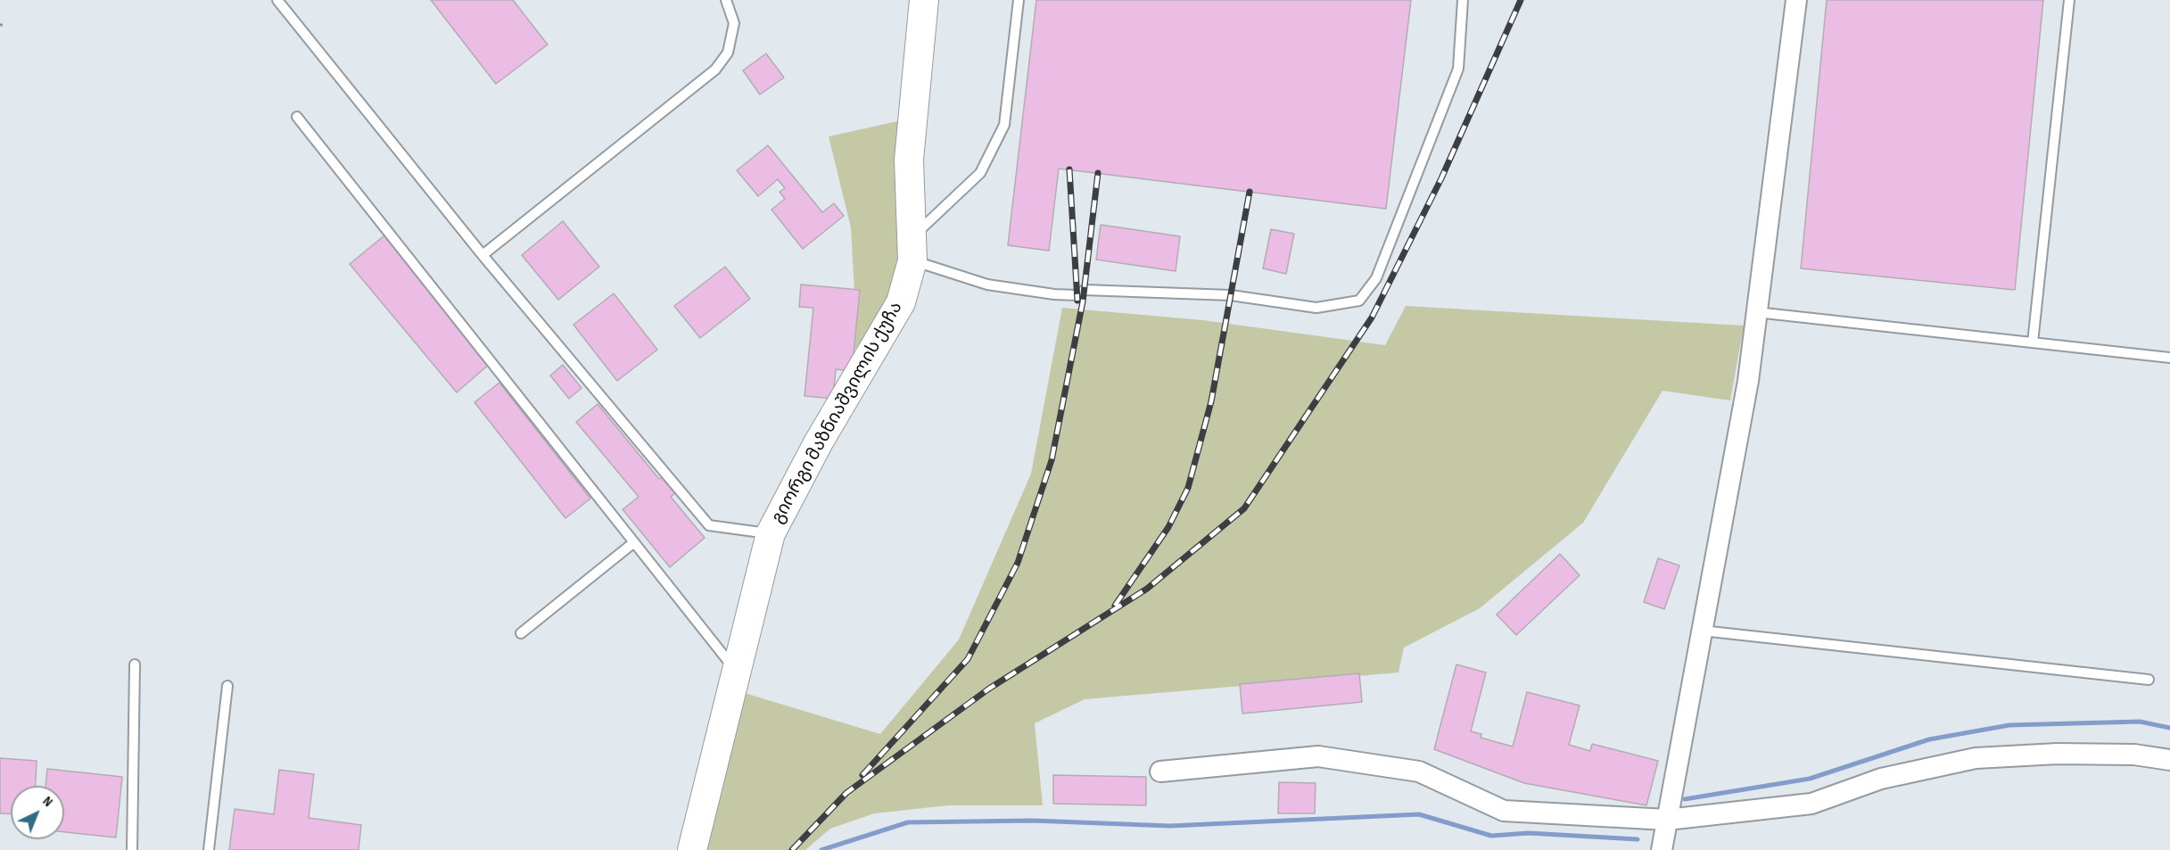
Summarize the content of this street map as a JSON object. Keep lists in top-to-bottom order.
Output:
{
  "streets": {
    "street": ["გიორგი მაზნიაშვილის ქუჩა"]
  },
  "north": "top right"
}
